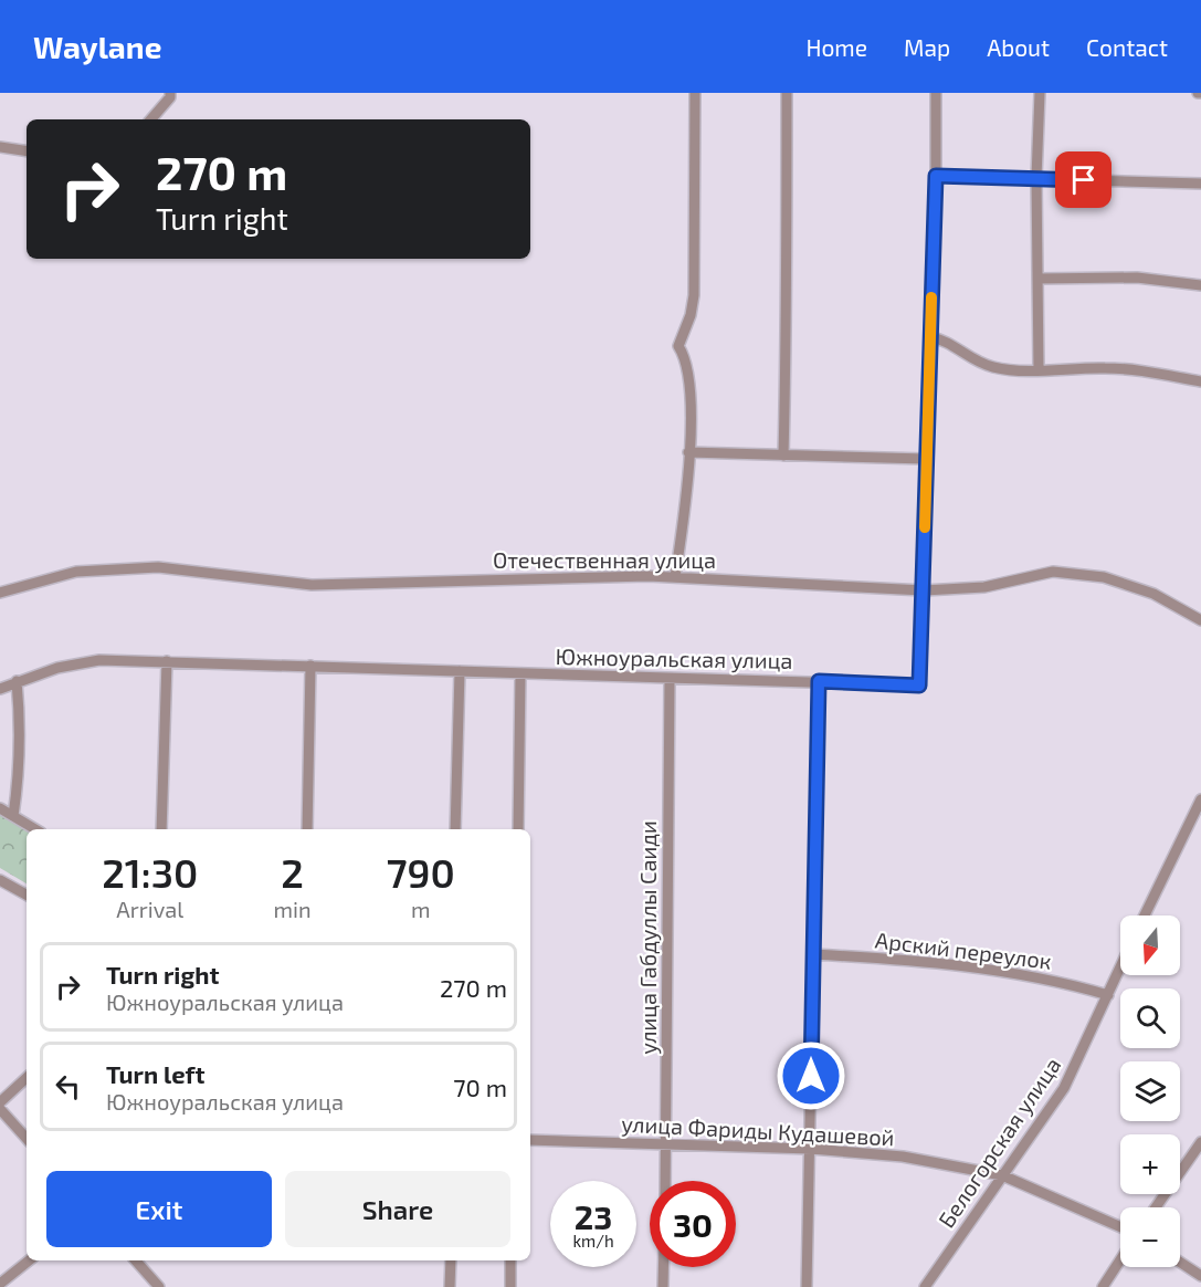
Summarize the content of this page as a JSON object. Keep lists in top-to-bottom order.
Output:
{
  "streets": {
    "street": [
      "Отечественная улица",
      "Южноуральская улица",
      "улица Габдуллы Саиди",
      "Арский переулок",
      "улица Фариды Кудашевой",
      "Белогорская улица"
    ]
  },
  "crossings": [
    ["Отечественная улица", "Южноуральская улица"],
    ["Южноуральская улица", "улица Габдуллы Саиди"],
    ["улица Габдуллы Саиди", "улица Фариды Кудашевой"],
    ["Арский переулок", "Белогорская улица"],
    ["улица Фариды Кудашевой", "Белогорская улица"]
  ],
  "north": "bottom",
  "page": {
    "header": "Waylane",
    "nav": [
      "Home",
      "Map",
      "About",
      "Contact"
    ],
    "turn": ["270 m", "Turn right"],
    "eta": [
      "21:30",
      "Arrival",
      "2",
      "min",
      "790",
      "m"
    ],
    "map_buttons": ["+", "−"],
    "list": [
      {
        "name": "Turn right",
        "note": "Южноуральская улица",
        "value": "270 m"
      },
      {
        "name": "Turn left",
        "note": "Южноуральская улица",
        "value": "70 m"
      }
    ],
    "buttons": ["Exit", "Share"],
    "speed": "23 km/h",
    "limit": "30"
  }
}
